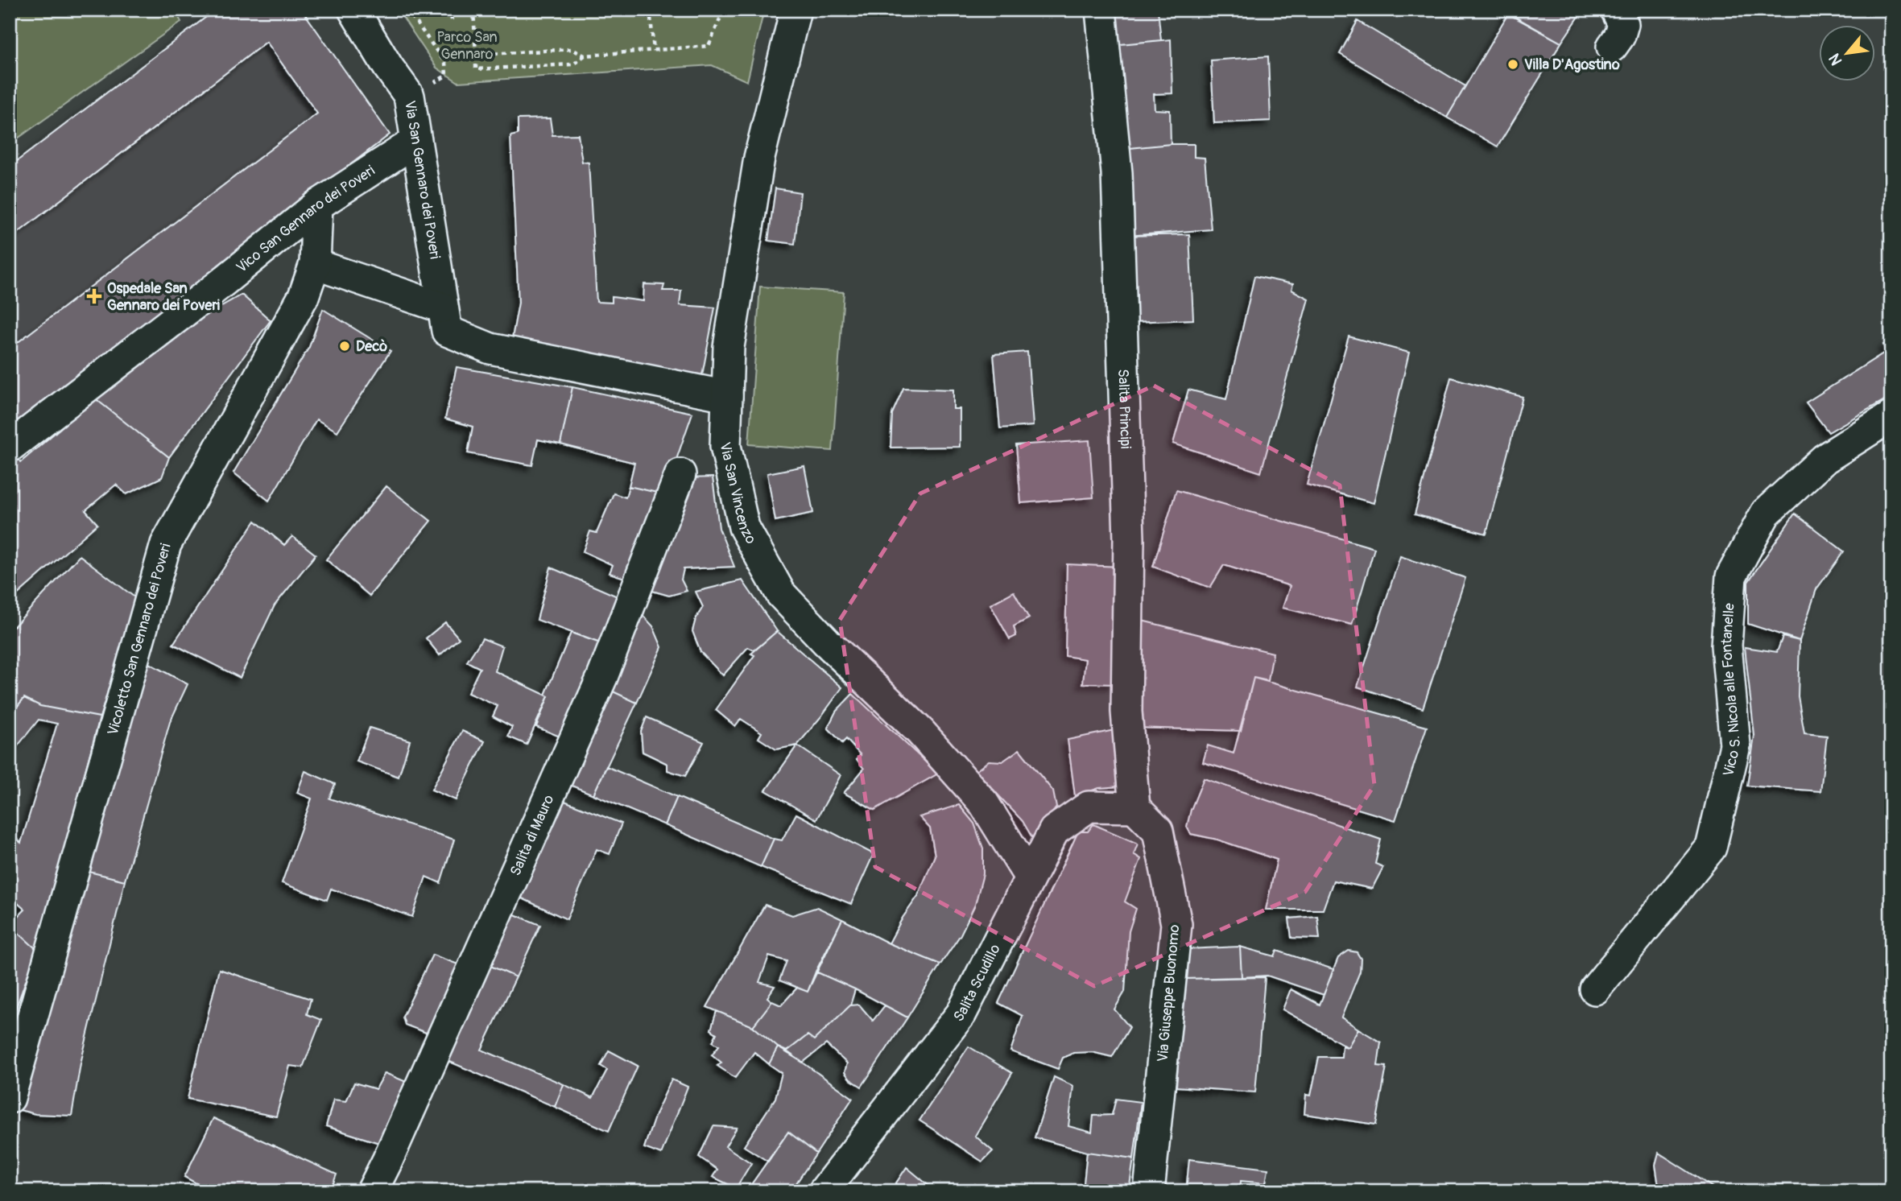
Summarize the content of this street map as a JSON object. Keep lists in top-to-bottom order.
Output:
{
  "streets": {
    "street": [
      "Via San Gennaro dei Poveri",
      "Vico San Gennaro dei Poveri",
      "Salita Principi",
      "Via San Vincenzo",
      "Vicoletto San Gennaro dei Poveri",
      "Vico S. Nicola alle Fontanelle",
      "Salita di Mauro",
      "Salita Scudillo",
      "Via Giuseppe Buonomo"
    ]
  },
  "crossings": [
    ["Via San Gennaro dei Poveri", "Vico San Gennaro dei Poveri"],
    ["Vico San Gennaro dei Poveri", "Vicoletto San Gennaro dei Poveri"],
    ["Salita Principi", "Salita Scudillo"],
    ["Salita Principi", "Via Giuseppe Buonomo"],
    ["Via San Vincenzo", "Salita Scudillo"],
    ["Salita Scudillo", "Via Giuseppe Buonomo"]
  ],
  "parks": ["Parco San Gennaro"],
  "places": {
    "other": ["Villa D'Agostino", "Decò"],
    "health": ["Ospedale San Gennaro dei Poveri"]
  },
  "north": "bottom left"
}
